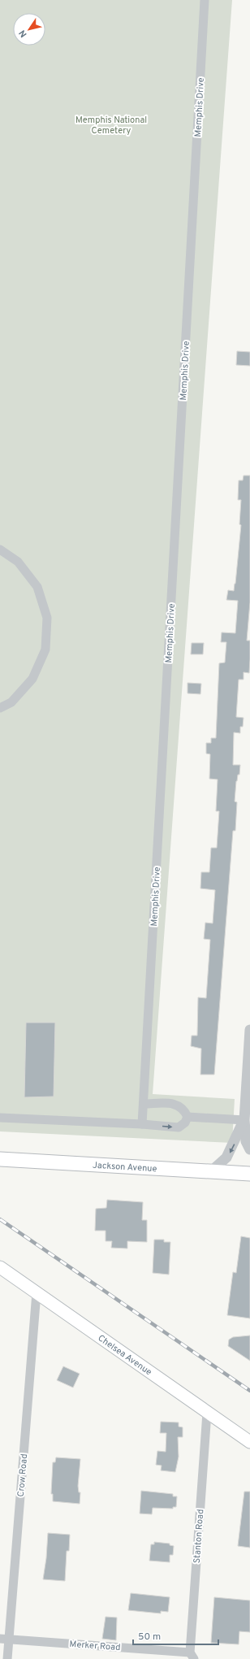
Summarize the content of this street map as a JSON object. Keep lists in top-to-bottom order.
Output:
{
  "streets": {
    "main road": ["Jackson Avenue", "Chelsea Avenue"],
    "street": [
      "Memphis Drive",
      "Crow Road",
      "Stanton Road",
      "Merker Road"
    ]
  },
  "crossings": [
    ["Chelsea Avenue", "Crow Road"],
    ["Chelsea Avenue", "Stanton Road"],
    ["Crow Road", "Merker Road"],
    ["Stanton Road", "Merker Road"]
  ],
  "parks": ["Memphis National Cemetery"],
  "scale_bar": "50 m",
  "north": "bottom left"
}
